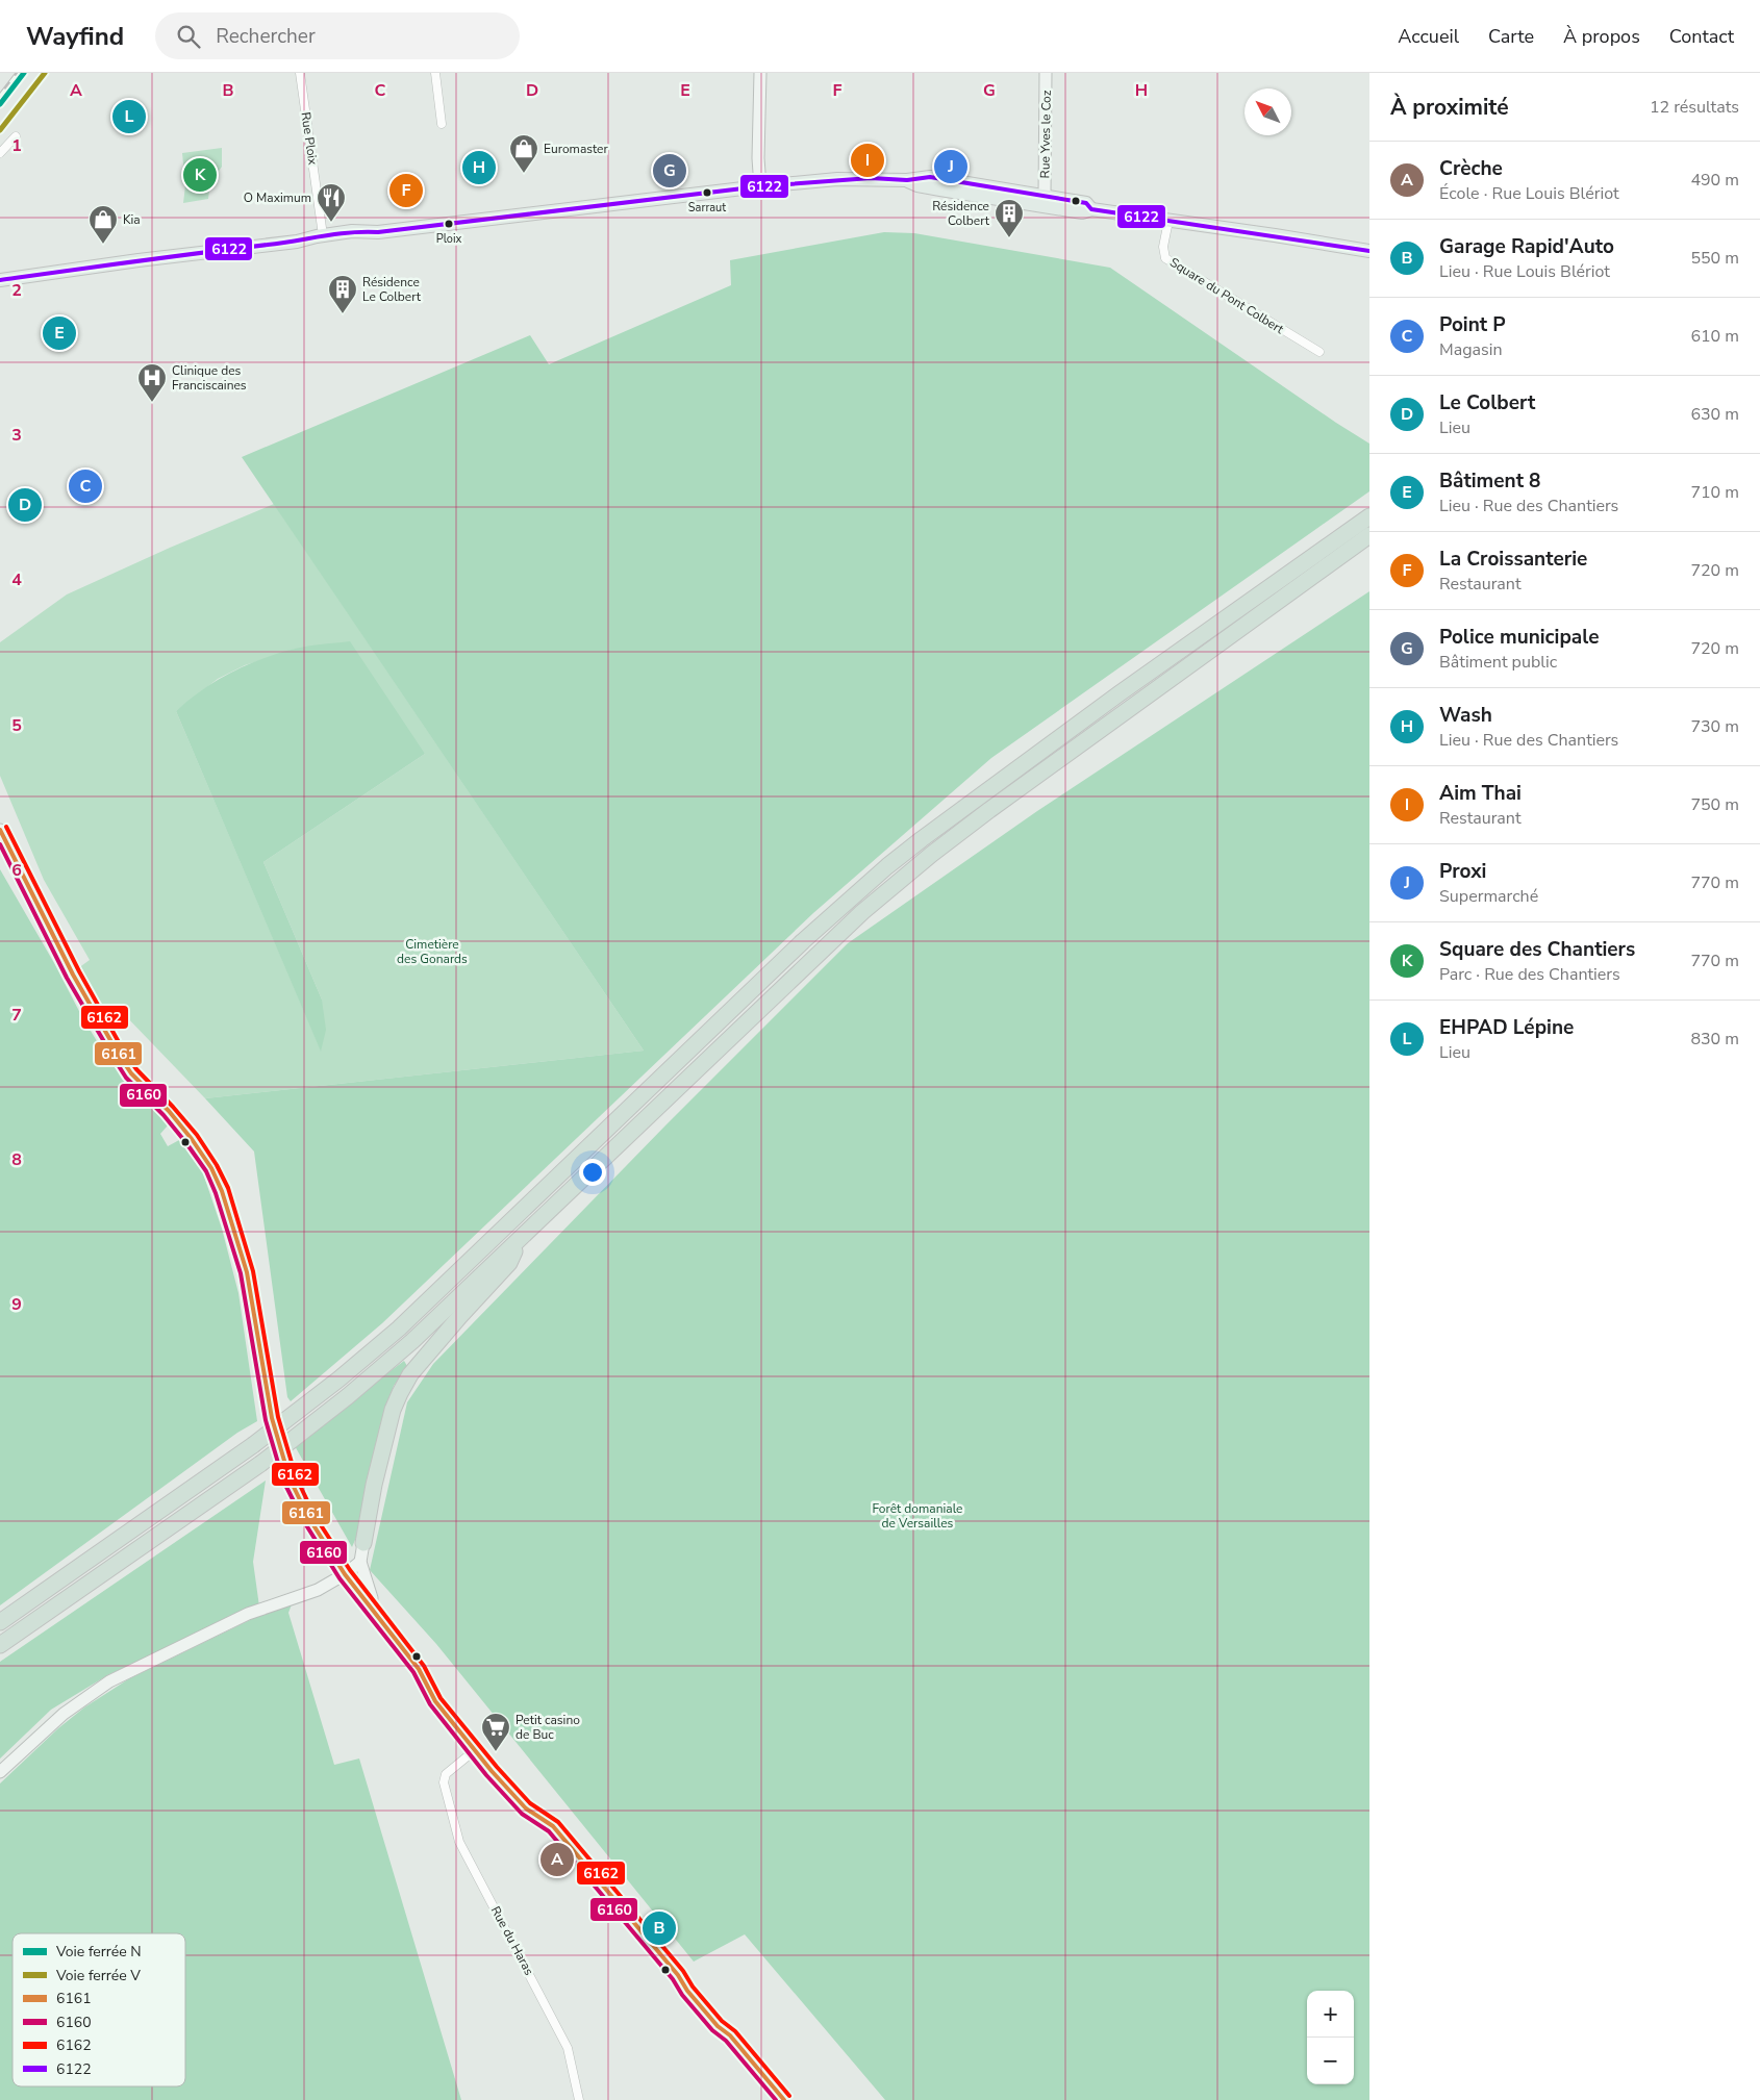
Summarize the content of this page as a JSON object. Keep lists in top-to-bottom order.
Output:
{
  "streets": {
    "main road": ["Rue Yves le Coz"],
    "street": ["Rue Ploix", "Square du Pont Colbert", "Rue du Haras"]
  },
  "parks": ["Cimetière des Gonards", "Forêt domaniale de Versailles"],
  "places": {
    "shop": ["Euromaster", "Kia"],
    "other": ["Sarraut", "Ploix"],
    "restaurant": ["O Maximum"],
    "building": ["Résidence Colbert", "Résidence Le Colbert"],
    "hospital": ["Clinique des Franciscaines"],
    "supermarket": ["Petit casino de Buc"]
  },
  "lines": [
    "rail line N",
    "rail line V",
    "transit line 6122",
    "transit line 6162",
    "transit line 6161",
    "transit line 6160"
  ],
  "legend": [
    "Voie ferrée N",
    "Voie ferrée V",
    "6161",
    "6160",
    "6162",
    "6122"
  ],
  "north": "top left",
  "page": {
    "header": "Wayfind",
    "search": "Rechercher",
    "nav": [
      "Accueil",
      "Carte",
      "À propos",
      "Contact"
    ],
    "heading": ["À proximité", "12 résultats"],
    "pins": [
      "L",
      "I",
      "J",
      "H",
      "G",
      "K",
      "F",
      "E",
      "C",
      "D",
      "A",
      "B"
    ],
    "list": [
      {
        "mark": "A",
        "name": "Crèche",
        "note": "École · Rue Louis Blériot",
        "value": "490 m"
      },
      {
        "mark": "B",
        "name": "Garage Rapid'Auto",
        "note": "Lieu · Rue Louis Blériot",
        "value": "550 m"
      },
      {
        "mark": "C",
        "name": "Point P",
        "note": "Magasin",
        "value": "610 m"
      },
      {
        "mark": "D",
        "name": "Le Colbert",
        "note": "Lieu",
        "value": "630 m"
      },
      {
        "mark": "E",
        "name": "Bâtiment 8",
        "note": "Lieu · Rue des Chantiers",
        "value": "710 m"
      },
      {
        "mark": "F",
        "name": "La Croissanterie",
        "note": "Restaurant",
        "value": "720 m"
      },
      {
        "mark": "G",
        "name": "Police municipale",
        "note": "Bâtiment public",
        "value": "720 m"
      },
      {
        "mark": "H",
        "name": "Wash",
        "note": "Lieu · Rue des Chantiers",
        "value": "730 m"
      },
      {
        "mark": "I",
        "name": "Aim Thai",
        "note": "Restaurant",
        "value": "750 m"
      },
      {
        "mark": "J",
        "name": "Proxi",
        "note": "Supermarché",
        "value": "770 m"
      },
      {
        "mark": "K",
        "name": "Square des Chantiers",
        "note": "Parc · Rue des Chantiers",
        "value": "770 m"
      },
      {
        "mark": "L",
        "name": "EHPAD Lépine",
        "note": "Lieu",
        "value": "830 m"
      }
    ],
    "map_buttons": ["+", "−"]
  },
  "grid": {
    "columns": [
      "A",
      "B",
      "C",
      "D",
      "E",
      "F",
      "G",
      "H"
    ],
    "rows": [
      "1",
      "2",
      "3",
      "4",
      "5",
      "6",
      "7",
      "8",
      "9"
    ]
  }
}
